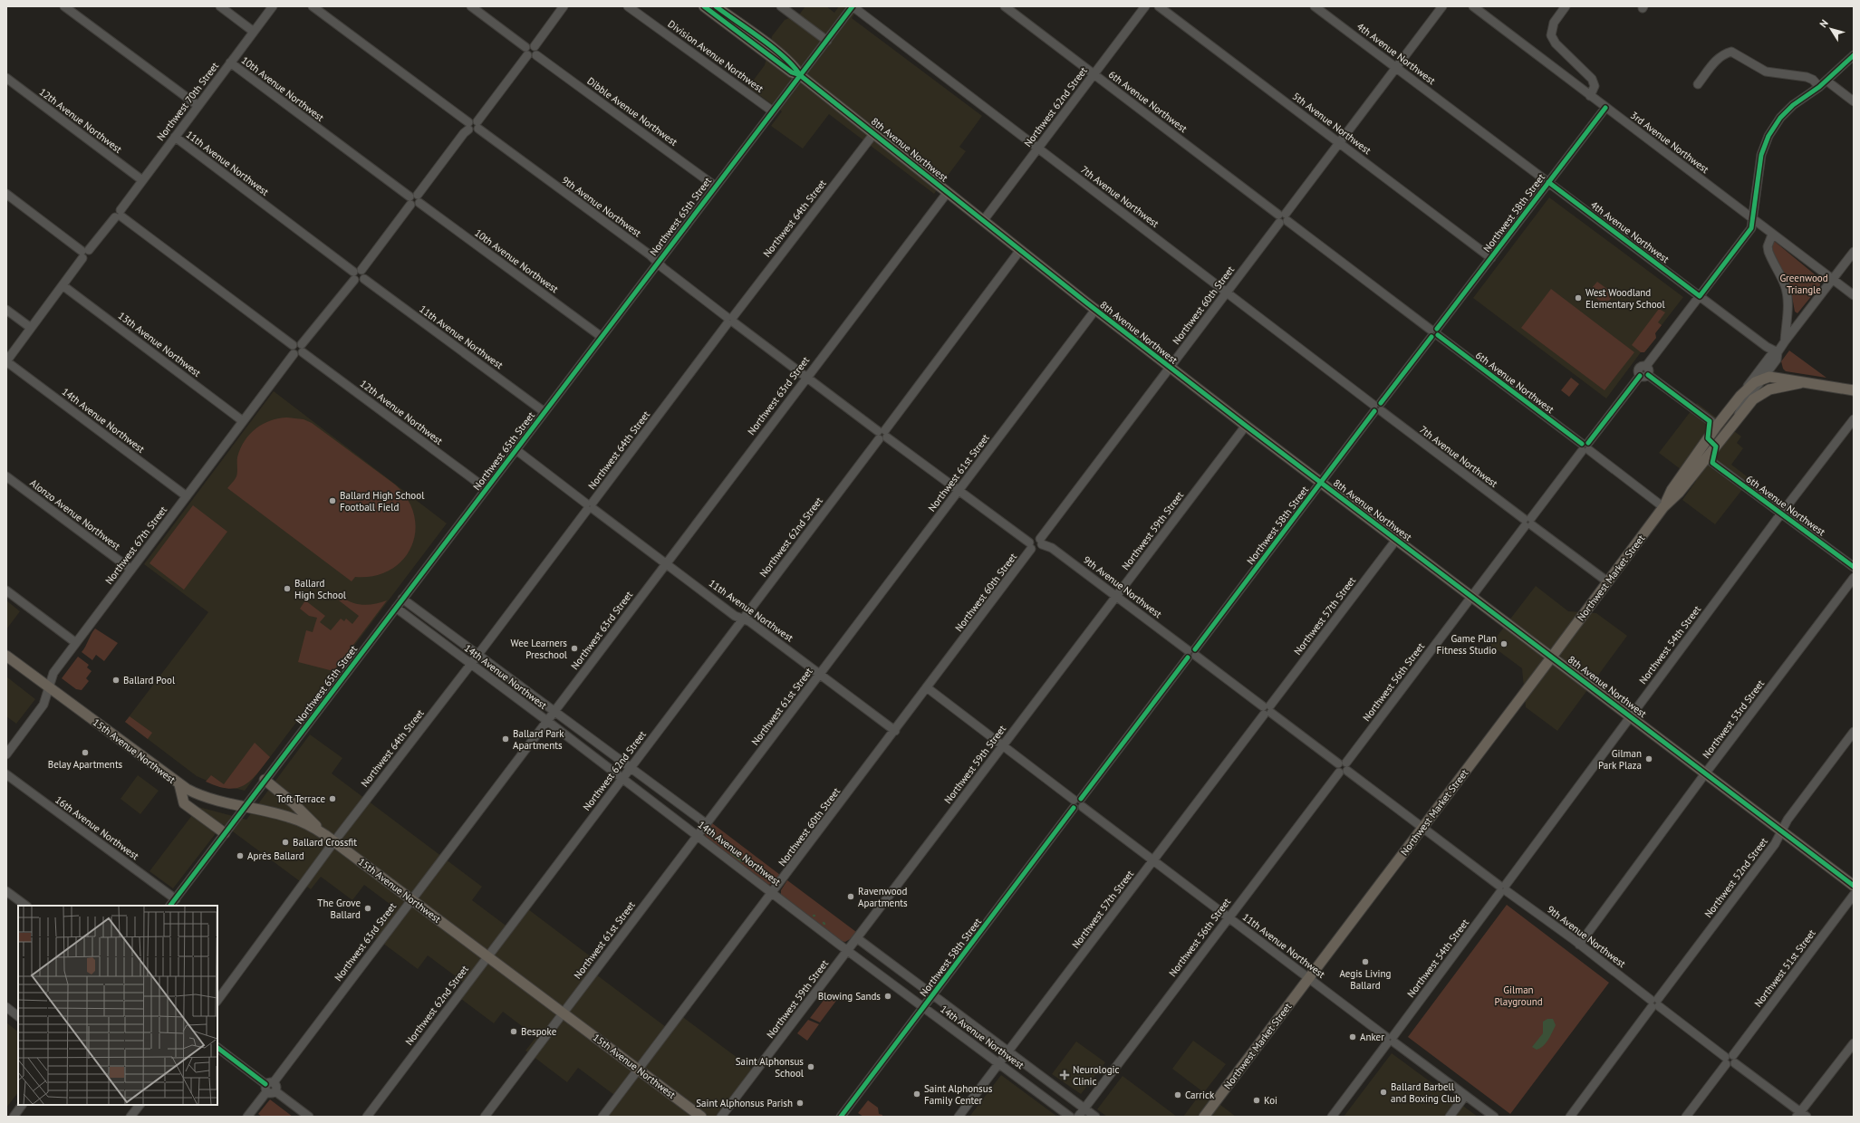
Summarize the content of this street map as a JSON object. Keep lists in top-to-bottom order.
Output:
{
  "streets": {
    "main road": ["8th Avenue Northwest", "Northwest Market Street", "15th Avenue Northwest"],
    "street": [
      "4th Avenue Northwest",
      "Division Avenue Northwest",
      "10th Avenue Northwest",
      "Northwest 70th Street",
      "6th Avenue Northwest",
      "Northwest 62nd Street",
      "Dibble Avenue Northwest",
      "12th Avenue Northwest",
      "5th Avenue Northwest",
      "3rd Avenue Northwest",
      "11th Avenue Northwest",
      "7th Avenue Northwest",
      "9th Avenue Northwest",
      "Northwest 58th Street",
      "Northwest 65th Street",
      "Northwest 64th Street",
      "Northwest 60th Street",
      "13th Avenue Northwest",
      "Northwest 63rd Street",
      "14th Avenue Northwest",
      "Northwest 61st Street",
      "Alonzo Avenue Northwest",
      "Northwest 59th Street",
      "Northwest 67th Street",
      "Northwest 57th Street",
      "Northwest 54th Street",
      "Northwest 56th Street",
      "Northwest 53rd Street",
      "16th Avenue Northwest",
      "Northwest 52nd Street",
      "Northwest 51st Street"
    ]
  },
  "crossings": [
    ["4th Avenue Northwest", "Northwest 58th Street"],
    ["4th Avenue Northwest", "Northwest 60th Street"],
    ["4th Avenue Northwest", "Northwest 56th Street"],
    ["Division Avenue Northwest", "Northwest 65th Street"],
    ["10th Avenue Northwest", "Northwest 70th Street"],
    ["10th Avenue Northwest", "Northwest 65th Street"],
    ["Northwest 70th Street", "12th Avenue Northwest"],
    ["Northwest 70th Street", "11th Avenue Northwest"],
    ["Northwest 70th Street", "13th Avenue Northwest"],
    ["Northwest 70th Street", "14th Avenue Northwest"],
    ["6th Avenue Northwest", "Northwest 62nd Street"],
    ["6th Avenue Northwest", "Northwest 58th Street"],
    ["6th Avenue Northwest", "Northwest 60th Street"],
    ["6th Avenue Northwest", "Northwest Market Street"],
    ["6th Avenue Northwest", "Northwest 54th Street"],
    ["6th Avenue Northwest", "Northwest 56th Street"],
    ["Northwest 62nd Street", "8th Avenue Northwest"],
    ["Northwest 62nd Street", "11th Avenue Northwest"],
    ["Northwest 62nd Street", "7th Avenue Northwest"],
    ["Northwest 62nd Street", "9th Avenue Northwest"],
    ["Northwest 62nd Street", "14th Avenue Northwest"],
    ["Northwest 62nd Street", "15th Avenue Northwest"],
    ["Dibble Avenue Northwest", "Northwest 65th Street"],
    ["12th Avenue Northwest", "Northwest 65th Street"],
    ["12th Avenue Northwest", "Northwest 67th Street"],
    ["5th Avenue Northwest", "Northwest 58th Street"],
    ["5th Avenue Northwest", "Northwest 60th Street"],
    ["3rd Avenue Northwest", "Northwest 58th Street"],
    ["8th Avenue Northwest", "Northwest 58th Street"],
    ["8th Avenue Northwest", "Northwest 65th Street"],
    ["8th Avenue Northwest", "Northwest 64th Street"],
    ["8th Avenue Northwest", "Northwest 60th Street"],
    ["8th Avenue Northwest", "Northwest 63rd Street"],
    ["8th Avenue Northwest", "Northwest 61st Street"],
    ["8th Avenue Northwest", "Northwest 59th Street"],
    ["8th Avenue Northwest", "Northwest Market Street"],
    ["8th Avenue Northwest", "Northwest 57th Street"],
    ["8th Avenue Northwest", "Northwest 54th Street"],
    ["8th Avenue Northwest", "Northwest 56th Street"],
    ["8th Avenue Northwest", "Northwest 53rd Street"],
    ["8th Avenue Northwest", "Northwest 52nd Street"],
    ["11th Avenue Northwest", "Northwest 58th Street"],
    ["11th Avenue Northwest", "Northwest 65th Street"],
    ["11th Avenue Northwest", "Northwest 64th Street"],
    ["11th Avenue Northwest", "Northwest 60th Street"],
    ["11th Avenue Northwest", "Northwest 63rd Street"],
    ["11th Avenue Northwest", "Northwest 61st Street"],
    ["11th Avenue Northwest", "Northwest 59th Street"],
    ["11th Avenue Northwest", "Northwest Market Street"],
    ["11th Avenue Northwest", "Northwest 57th Street"],
    ["11th Avenue Northwest", "Northwest 54th Street"],
    ["11th Avenue Northwest", "Northwest 56th Street"],
    ["7th Avenue Northwest", "Northwest 58th Street"],
    ["7th Avenue Northwest", "Northwest 65th Street"],
    ["7th Avenue Northwest", "Northwest 60th Street"],
    ["7th Avenue Northwest", "Northwest Market Street"],
    ["7th Avenue Northwest", "Northwest 56th Street"],
    ["9th Avenue Northwest", "Northwest 58th Street"],
    ["9th Avenue Northwest", "Northwest 65th Street"],
    ["9th Avenue Northwest", "Northwest 64th Street"],
    ["9th Avenue Northwest", "Northwest 60th Street"],
    ["9th Avenue Northwest", "Northwest 63rd Street"],
    ["9th Avenue Northwest", "Northwest 61st Street"],
    ["9th Avenue Northwest", "Northwest 59th Street"],
    ["9th Avenue Northwest", "Northwest Market Street"],
    ["9th Avenue Northwest", "Northwest 57th Street"],
    ["9th Avenue Northwest", "Northwest 54th Street"],
    ["9th Avenue Northwest", "Northwest 56th Street"],
    ["9th Avenue Northwest", "Northwest 53rd Street"],
    ["9th Avenue Northwest", "Northwest 52nd Street"],
    ["9th Avenue Northwest", "Northwest 51st Street"],
    ["Northwest 58th Street", "14th Avenue Northwest"],
    ["Northwest 65th Street", "14th Avenue Northwest"],
    ["Northwest 65th Street", "15th Avenue Northwest"],
    ["Northwest 65th Street", "16th Avenue Northwest"],
    ["Northwest 64th Street", "14th Avenue Northwest"],
    ["Northwest 64th Street", "15th Avenue Northwest"],
    ["Northwest 60th Street", "14th Avenue Northwest"],
    ["Northwest 60th Street", "15th Avenue Northwest"],
    ["13th Avenue Northwest", "Northwest 67th Street"],
    ["Northwest 63rd Street", "14th Avenue Northwest"],
    ["Northwest 63rd Street", "15th Avenue Northwest"],
    ["14th Avenue Northwest", "Northwest 61st Street"],
    ["14th Avenue Northwest", "Northwest 59th Street"],
    ["14th Avenue Northwest", "Northwest 67th Street"],
    ["14th Avenue Northwest", "Northwest 57th Street"],
    ["14th Avenue Northwest", "Northwest 56th Street"],
    ["Northwest 61st Street", "15th Avenue Northwest"],
    ["Alonzo Avenue Northwest", "Northwest 67th Street"],
    ["Northwest 67th Street", "15th Avenue Northwest"]
  ],
  "parks": ["Greenwood Triangle", "Gilman Playground"],
  "places": {
    "other": [
      "West Woodland Elementary School",
      "Ballard High School Football Field",
      "Ballard High School",
      "Game Plan Fitness Studio",
      "Wee Learners Preschool",
      "Ballard Pool",
      "Ballard Park Apartments",
      "Belay Apartments",
      "Gilman Park Plaza",
      "Toft Terrace",
      "Ballard Crossfit",
      "Après Ballard",
      "Ravenwood Apartments",
      "The Grove Ballard",
      "Aegis Living Ballard",
      "Blowing Sands",
      "Bespoke",
      "Anker",
      "Saint Alphonsus School",
      "Ballard Barbell and Boxing Club",
      "Saint Alphonsus Family Center",
      "Carrick",
      "Koi",
      "Saint Alphonsus Parish"
    ],
    "health": ["Neurologic Clinic"]
  },
  "north": "top left"
}
